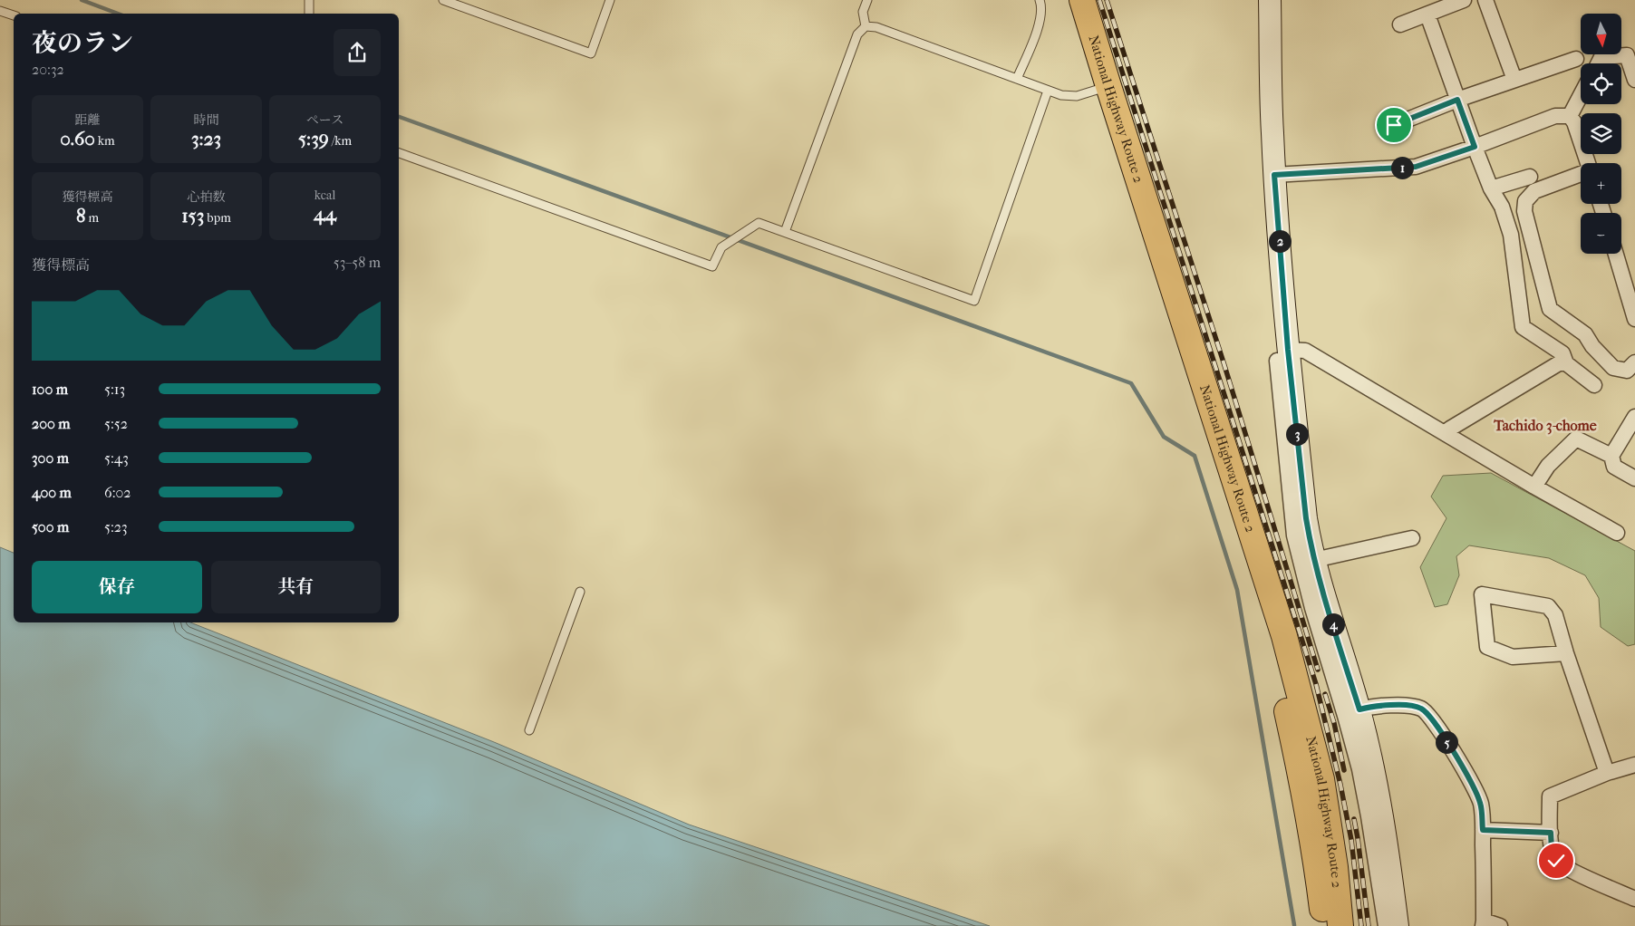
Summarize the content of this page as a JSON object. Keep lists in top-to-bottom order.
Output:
{
  "streets": {
    "highway": ["National Highway Route 2"]
  },
  "districts": ["Tachido 3-chome"],
  "north": "bottom",
  "page": {
    "map_buttons": ["+", "−"],
    "heading": ["夜のラン", "20:32"],
    "stats": [
      ["距離", "0.60 km"],
      ["時間", "3:23"],
      ["ペース", "5:39 /km"],
      ["獲得標高", "8 m"],
      ["心拍数", "153 bpm"],
      ["kcal", "44"]
    ],
    "pins": [
      "1",
      "2",
      "3",
      "4",
      "5"
    ],
    "chart": ["獲得標高", "53–58 m"],
    "list": [
      {
        "name": "100 m",
        "note": "5:13"
      },
      {
        "name": "200 m",
        "note": "5:52"
      },
      {
        "name": "300 m",
        "note": "5:43"
      },
      {
        "name": "400 m",
        "note": "6:02"
      },
      {
        "name": "500 m",
        "note": "5:23"
      }
    ],
    "buttons": ["保存", "共有"]
  }
}
